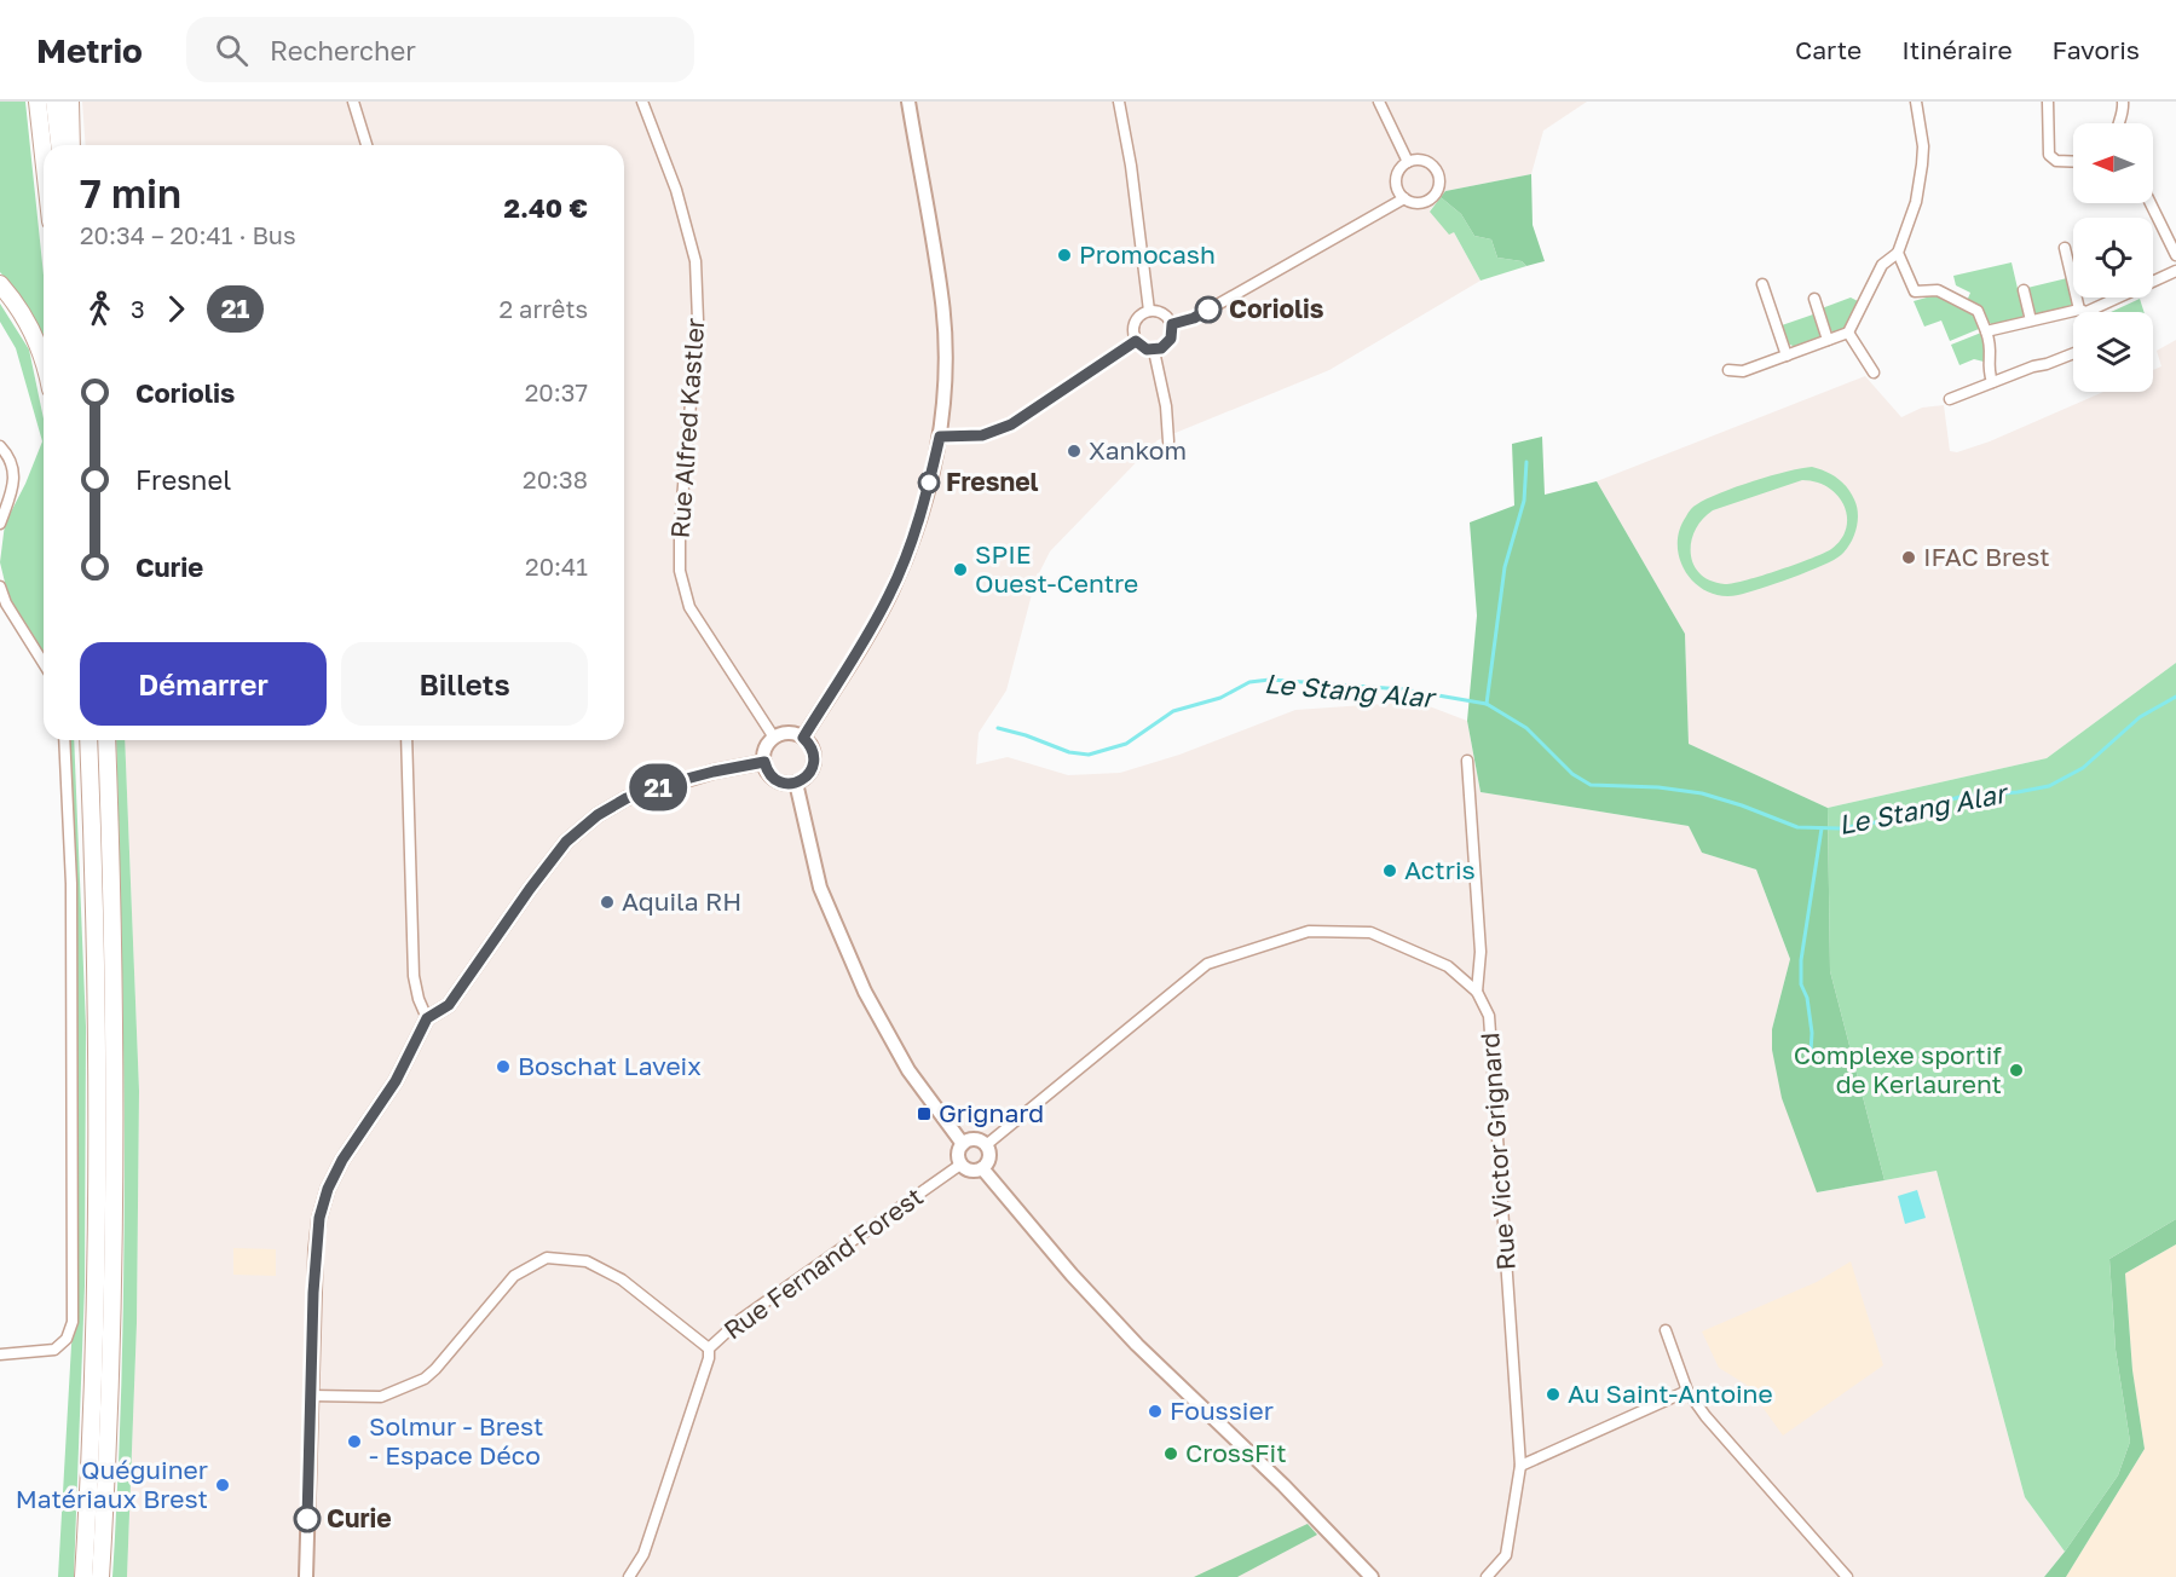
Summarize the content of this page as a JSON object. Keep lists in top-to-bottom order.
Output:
{
  "streets": {
    "street": ["Rue Alfred Kastler", "Rue Victor Grignard", "Rue Fernand Forest"]
  },
  "crossings": [
    ["Rue Victor Grignard", "Rue Fernand Forest"]
  ],
  "water": ["Le Stang Alar"],
  "places": {
    "other": [
      "Promocash",
      "Coriolis",
      "Xankom",
      "Fresnel",
      "IFAC Brest",
      "SPIE Ouest-Centre",
      "Actris",
      "Aquila RH",
      "Boschat Laveix",
      "Complexe sportif de Kerlaurent",
      "Au Saint-Antoine",
      "Foussier",
      "Solmur - Brest - Espace Déco",
      "CrossFit",
      "Quéguiner Matériaux Brest",
      "Curie"
    ],
    "transit": ["Grignard"]
  },
  "lines": ["bus line 21"],
  "north": "left",
  "page": {
    "header": "Metrio",
    "search": "Rechercher",
    "nav": ["Carte", "Itinéraire", "Favoris"],
    "on_map": "21",
    "heading": ["7 min", "20:34 – 20:41 · Bus", "2.40 €"],
    "legs": ["3", "21", "2 arrêts"],
    "list": [
      {
        "name": "Coriolis",
        "value": "20:37"
      },
      {
        "name": "Fresnel",
        "value": "20:38"
      },
      {
        "name": "Curie",
        "value": "20:41"
      }
    ],
    "buttons": ["Démarrer", "Billets"]
  }
}
